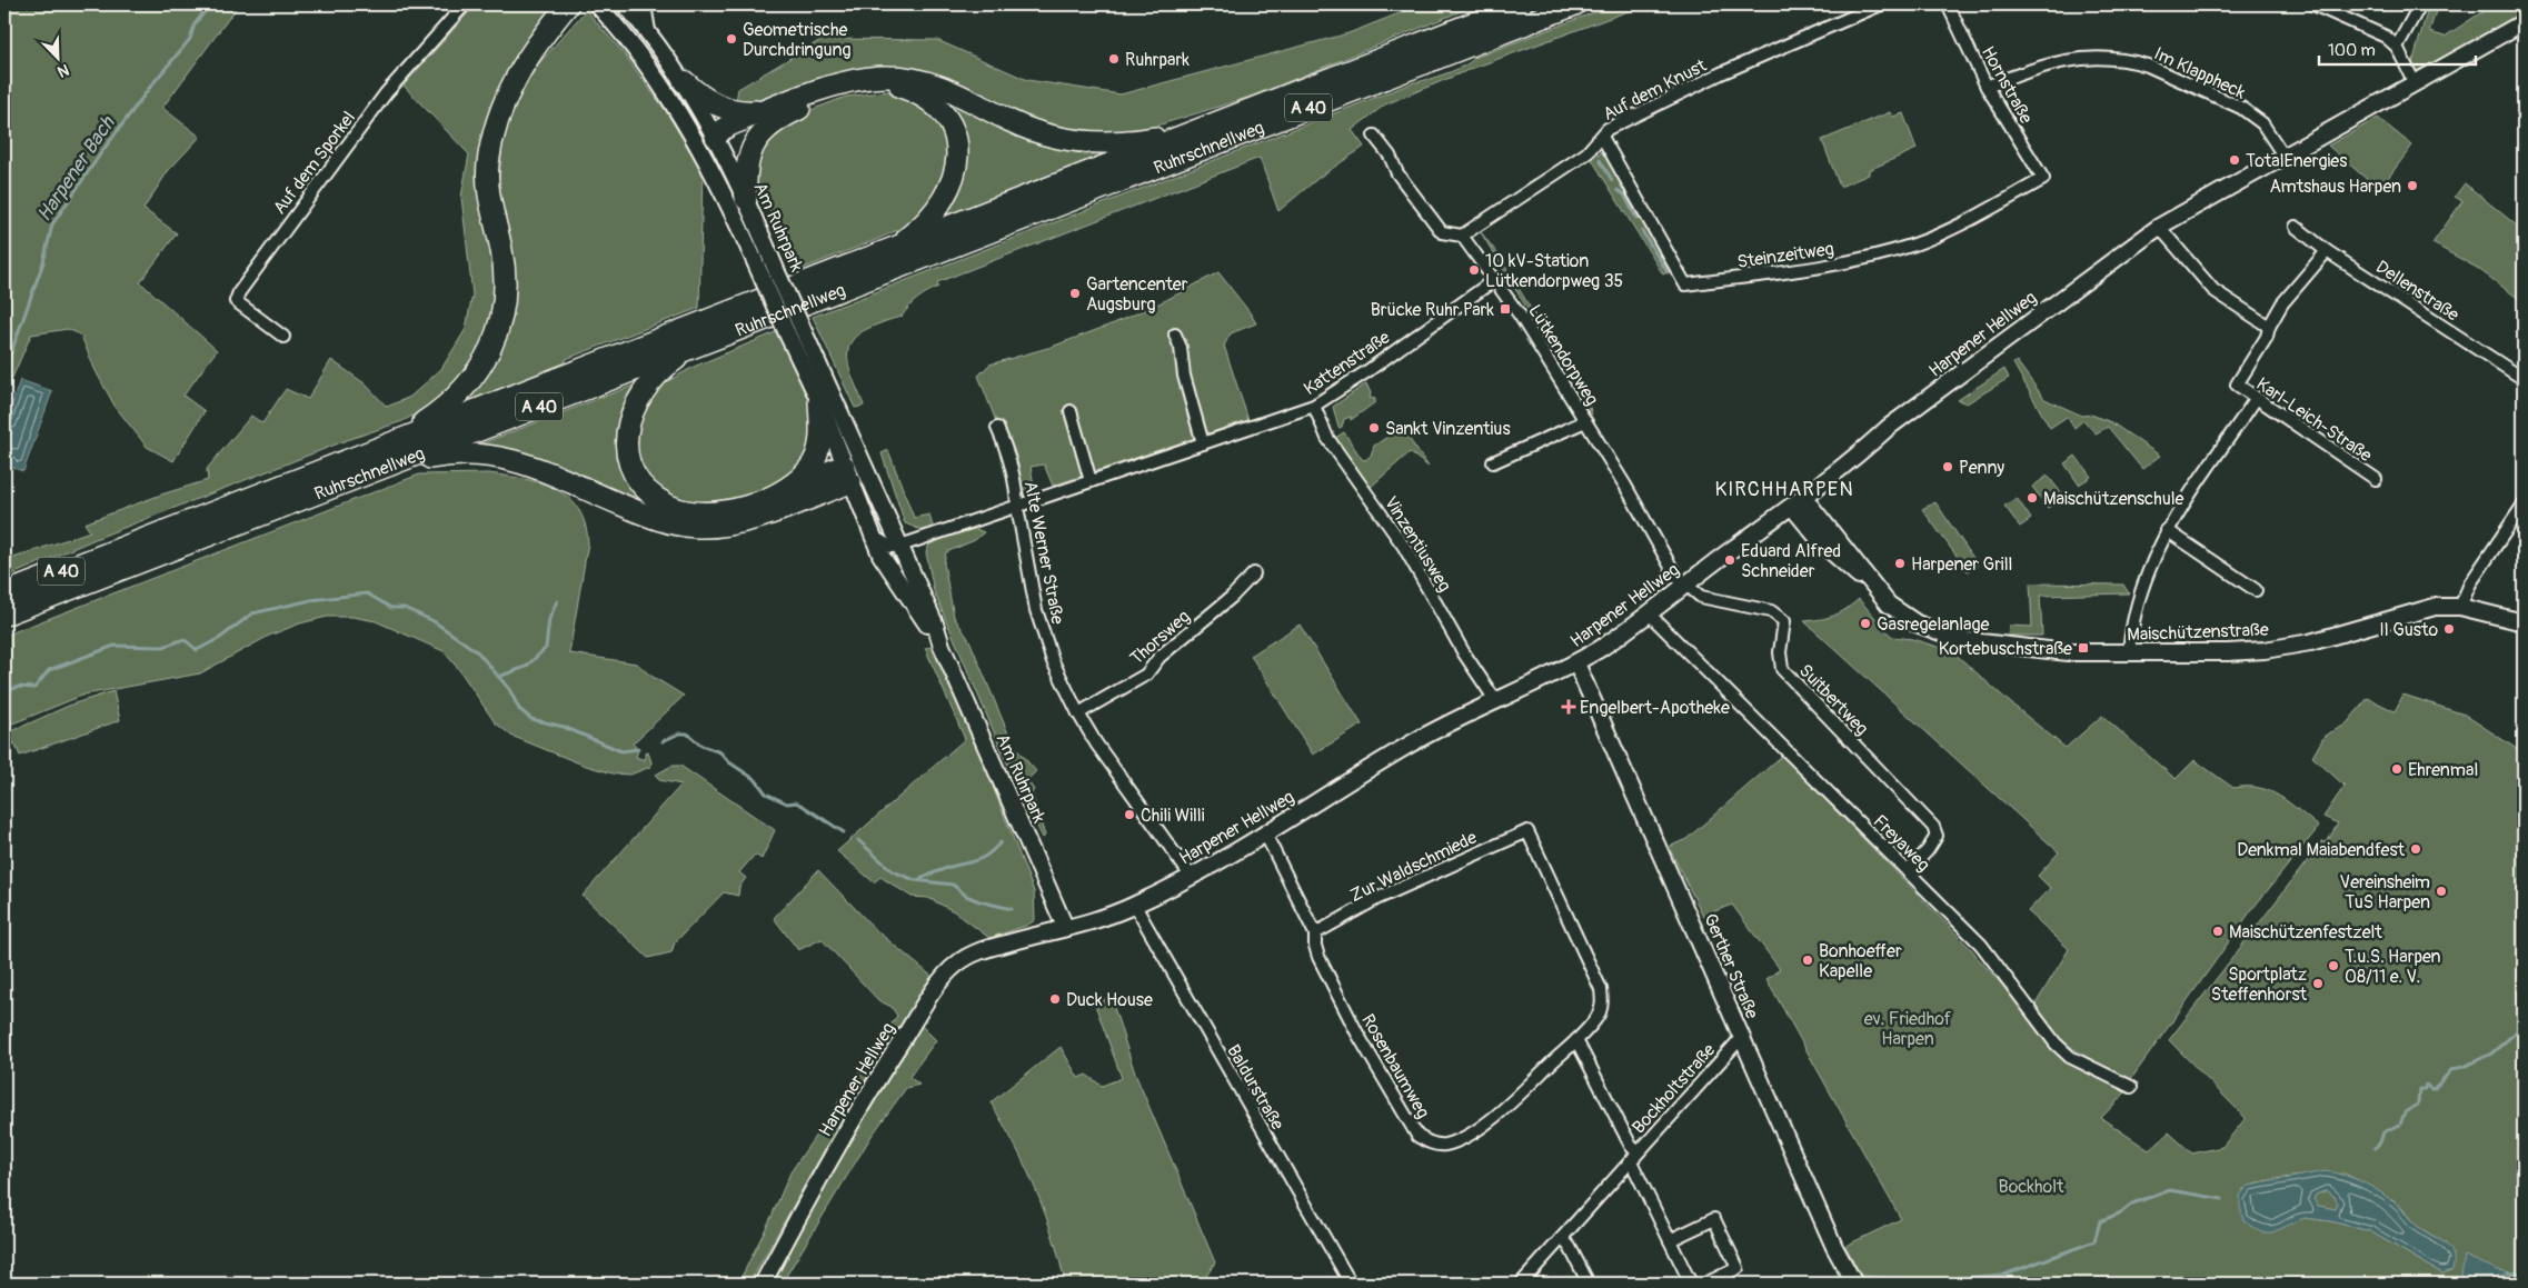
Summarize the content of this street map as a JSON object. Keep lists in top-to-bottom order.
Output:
{
  "streets": {
    "highway": ["A 40", "Ruhrschnellweg"],
    "main road": [
      "Am Ruhrpark",
      "Harpener Hellweg",
      "Maischützenstraße",
      "Gerther Straße"
    ],
    "street": [
      "Im Klappheck",
      "Hornstraße",
      "Auf dem Knust",
      "Auf dem Sporkel",
      "Steinzeitweg",
      "Dellenstraße",
      "Lütkendorpweg",
      "Kattenstraße",
      "Karl-Leich-Straße",
      "Vinzentiusweg",
      "Alte Werner Straße",
      "Thorsweg",
      "Suitbertweg",
      "Freyaweg",
      "Zur Waldschmiede",
      "Rosenbaumweg",
      "Baldurstraße",
      "Bockholtstraße"
    ]
  },
  "crossings": [
    ["Im Klappheck", "Hornstraße"],
    ["Im Klappheck", "Harpener Hellweg"],
    ["Hornstraße", "Steinzeitweg"],
    ["Auf dem Knust", "Steinzeitweg"],
    ["Auf dem Knust", "Lütkendorpweg"],
    ["Am Ruhrpark", "Harpener Hellweg"],
    ["Am Ruhrpark", "Kattenstraße"],
    ["Dellenstraße", "Karl-Leich-Straße"],
    ["Harpener Hellweg", "Lütkendorpweg"],
    ["Harpener Hellweg", "Vinzentiusweg"],
    ["Harpener Hellweg", "Alte Werner Straße"],
    ["Harpener Hellweg", "Maischützenstraße"],
    ["Harpener Hellweg", "Suitbertweg"],
    ["Harpener Hellweg", "Freyaweg"],
    ["Harpener Hellweg", "Gerther Straße"],
    ["Harpener Hellweg", "Rosenbaumweg"],
    ["Harpener Hellweg", "Baldurstraße"],
    ["Lütkendorpweg", "Kattenstraße"],
    ["Lütkendorpweg", "Suitbertweg"],
    ["Kattenstraße", "Vinzentiusweg"],
    ["Kattenstraße", "Alte Werner Straße"],
    ["Alte Werner Straße", "Thorsweg"],
    ["Suitbertweg", "Freyaweg"],
    ["Zur Waldschmiede", "Rosenbaumweg"],
    ["Gerther Straße", "Bockholtstraße"]
  ],
  "districts": ["KIRCHHARPEN"],
  "water": ["Harpener Bach"],
  "parks": ["ev. Friedhof Harpen", "Bockholt"],
  "places": {
    "other": [
      "Geometrische Durchdringung",
      "Ruhrpark",
      "TotalEnergies",
      "Amtshaus Harpen",
      "10 kV-Station Lütkendorpweg 35",
      "Gartencenter Augsburg",
      "Sankt Vinzentius",
      "Penny",
      "Maischützenschule",
      "Eduard Alfred Schneider",
      "Harpener Grill",
      "Gasregelanlage",
      "Il Gusto",
      "Ehrenmal",
      "Chili Willi",
      "Denkmal Maiabendfest",
      "Vereinsheim TuS Harpen",
      "Maischützenfestzelt",
      "Bonhoeffer Kapelle",
      "T.u.S. Harpen 08/11 e. V.",
      "Sportplatz Steffenhorst",
      "Duck House"
    ],
    "transit": ["Brücke Ruhr Park", "Kortebuschstraße"],
    "health": ["Engelbert-Apotheke"]
  },
  "scale_bar": "100 m",
  "north": "bottom right"
}
